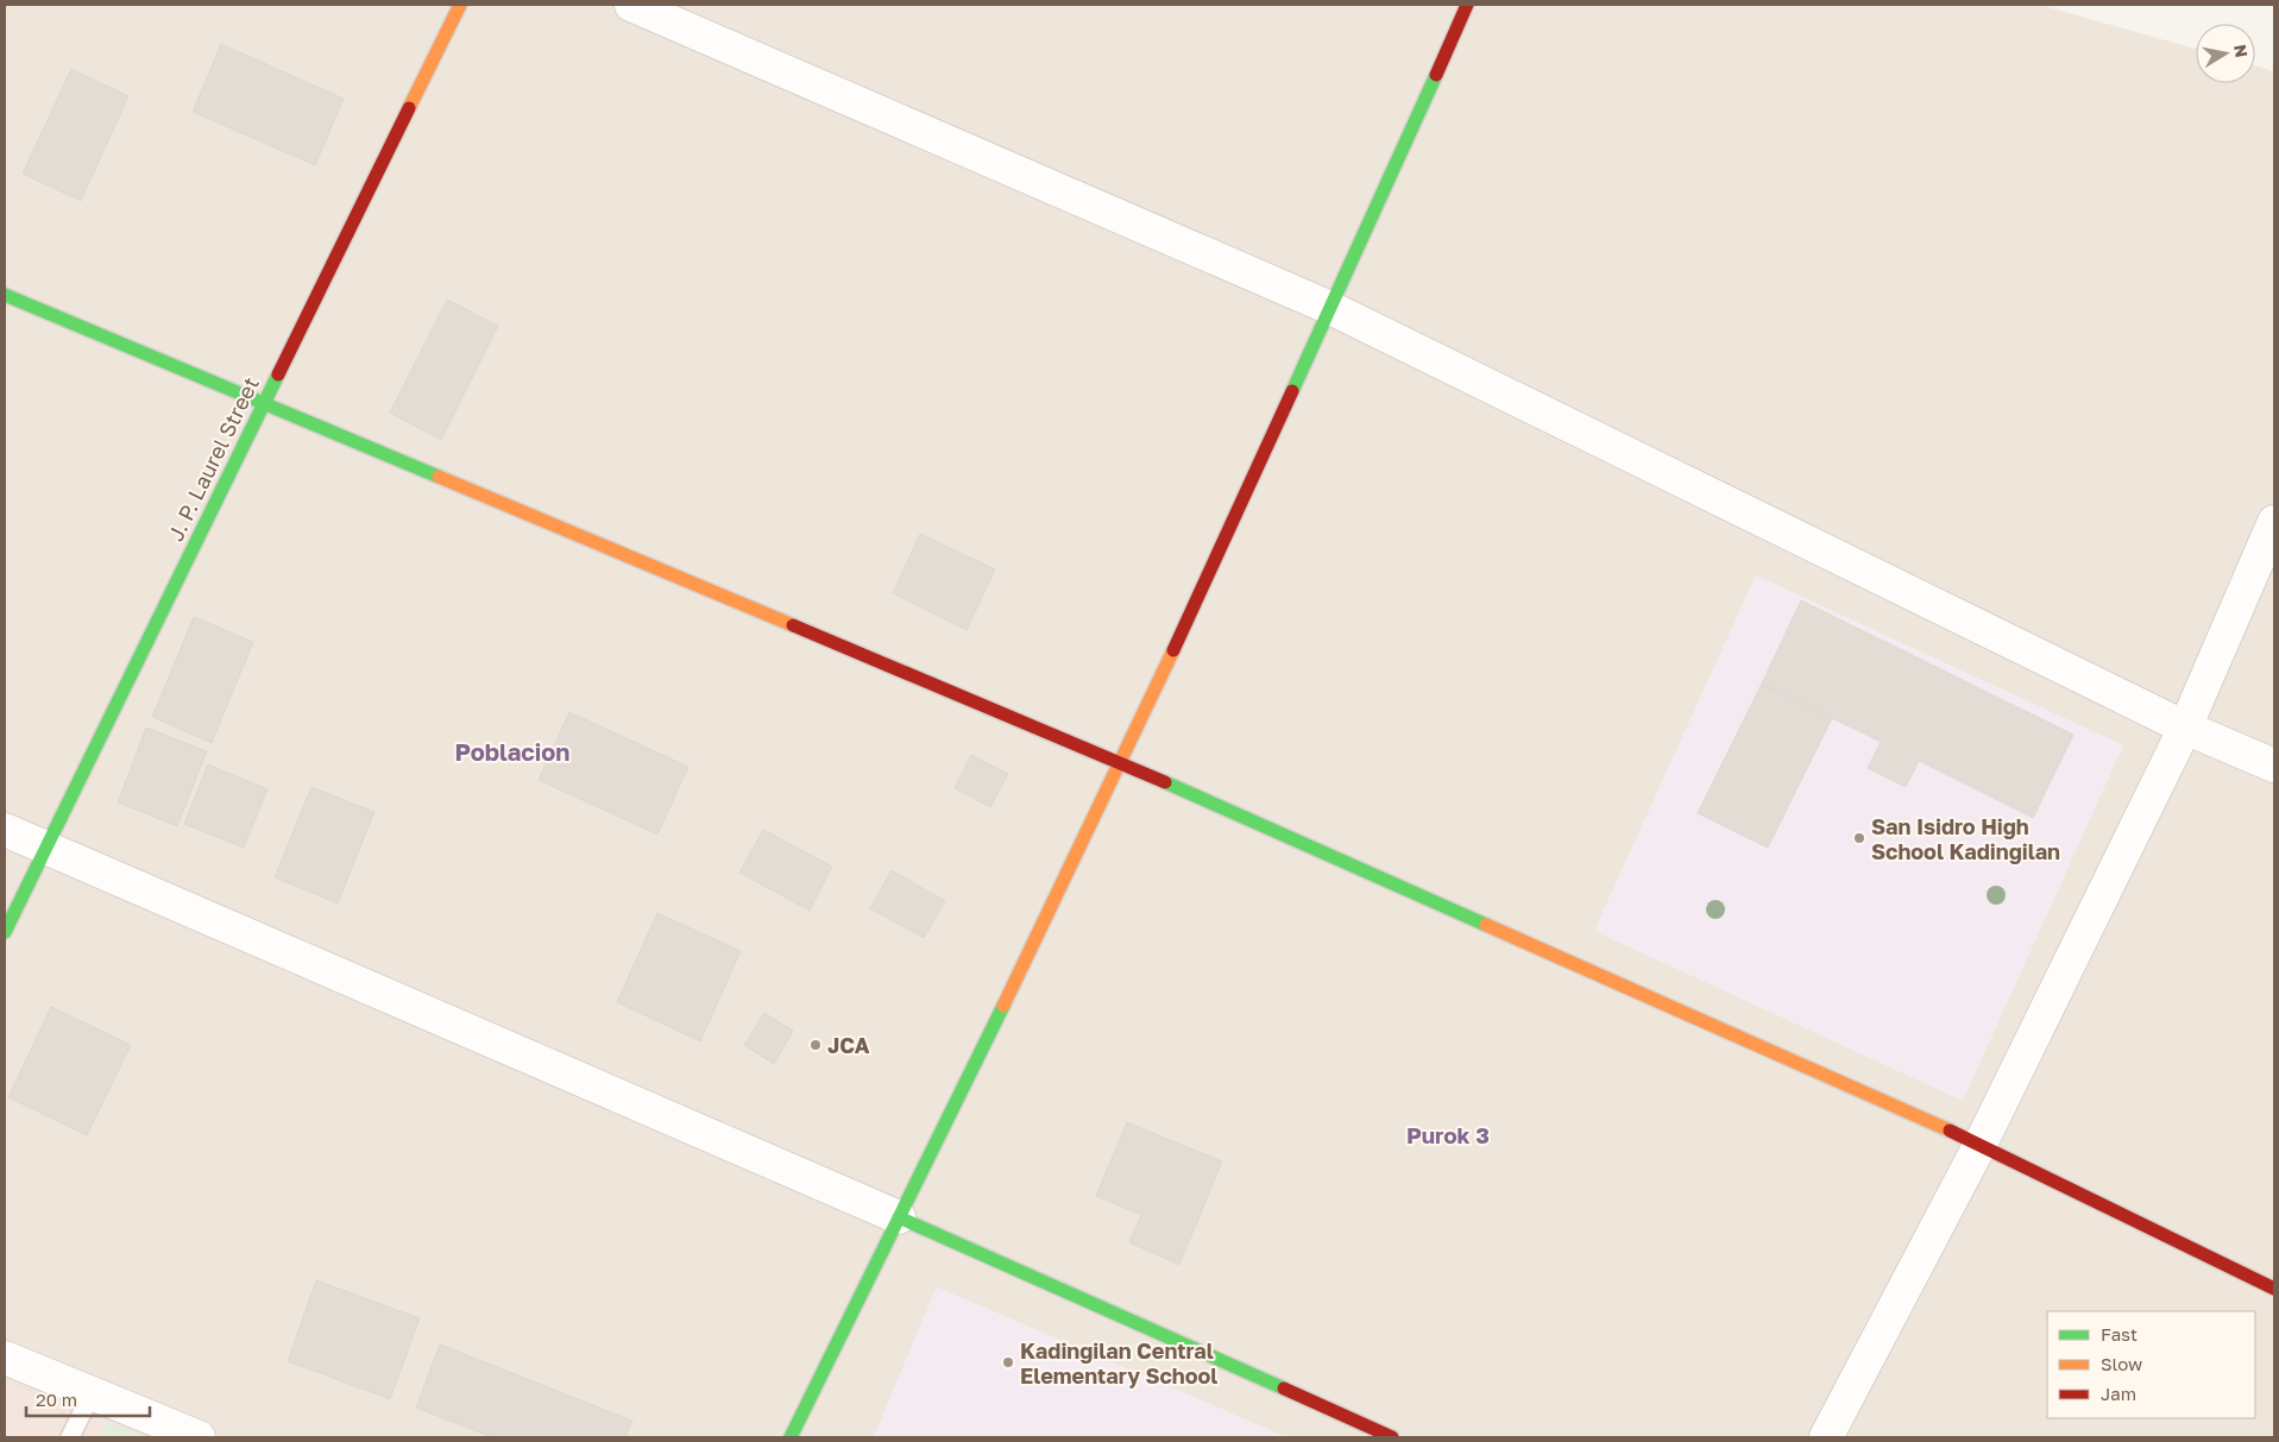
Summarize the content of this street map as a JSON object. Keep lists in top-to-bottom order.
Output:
{
  "streets": {
    "street": ["J. P. Laurel Street"]
  },
  "districts": ["Poblacion", "Purok 3"],
  "places": ["San Isidro High School Kadingilan", "JCA", "Kadingilan Central Elementary School"],
  "legend": ["Fast", "Slow", "Jam"],
  "scale_bar": "20 m",
  "north": "right"
}
